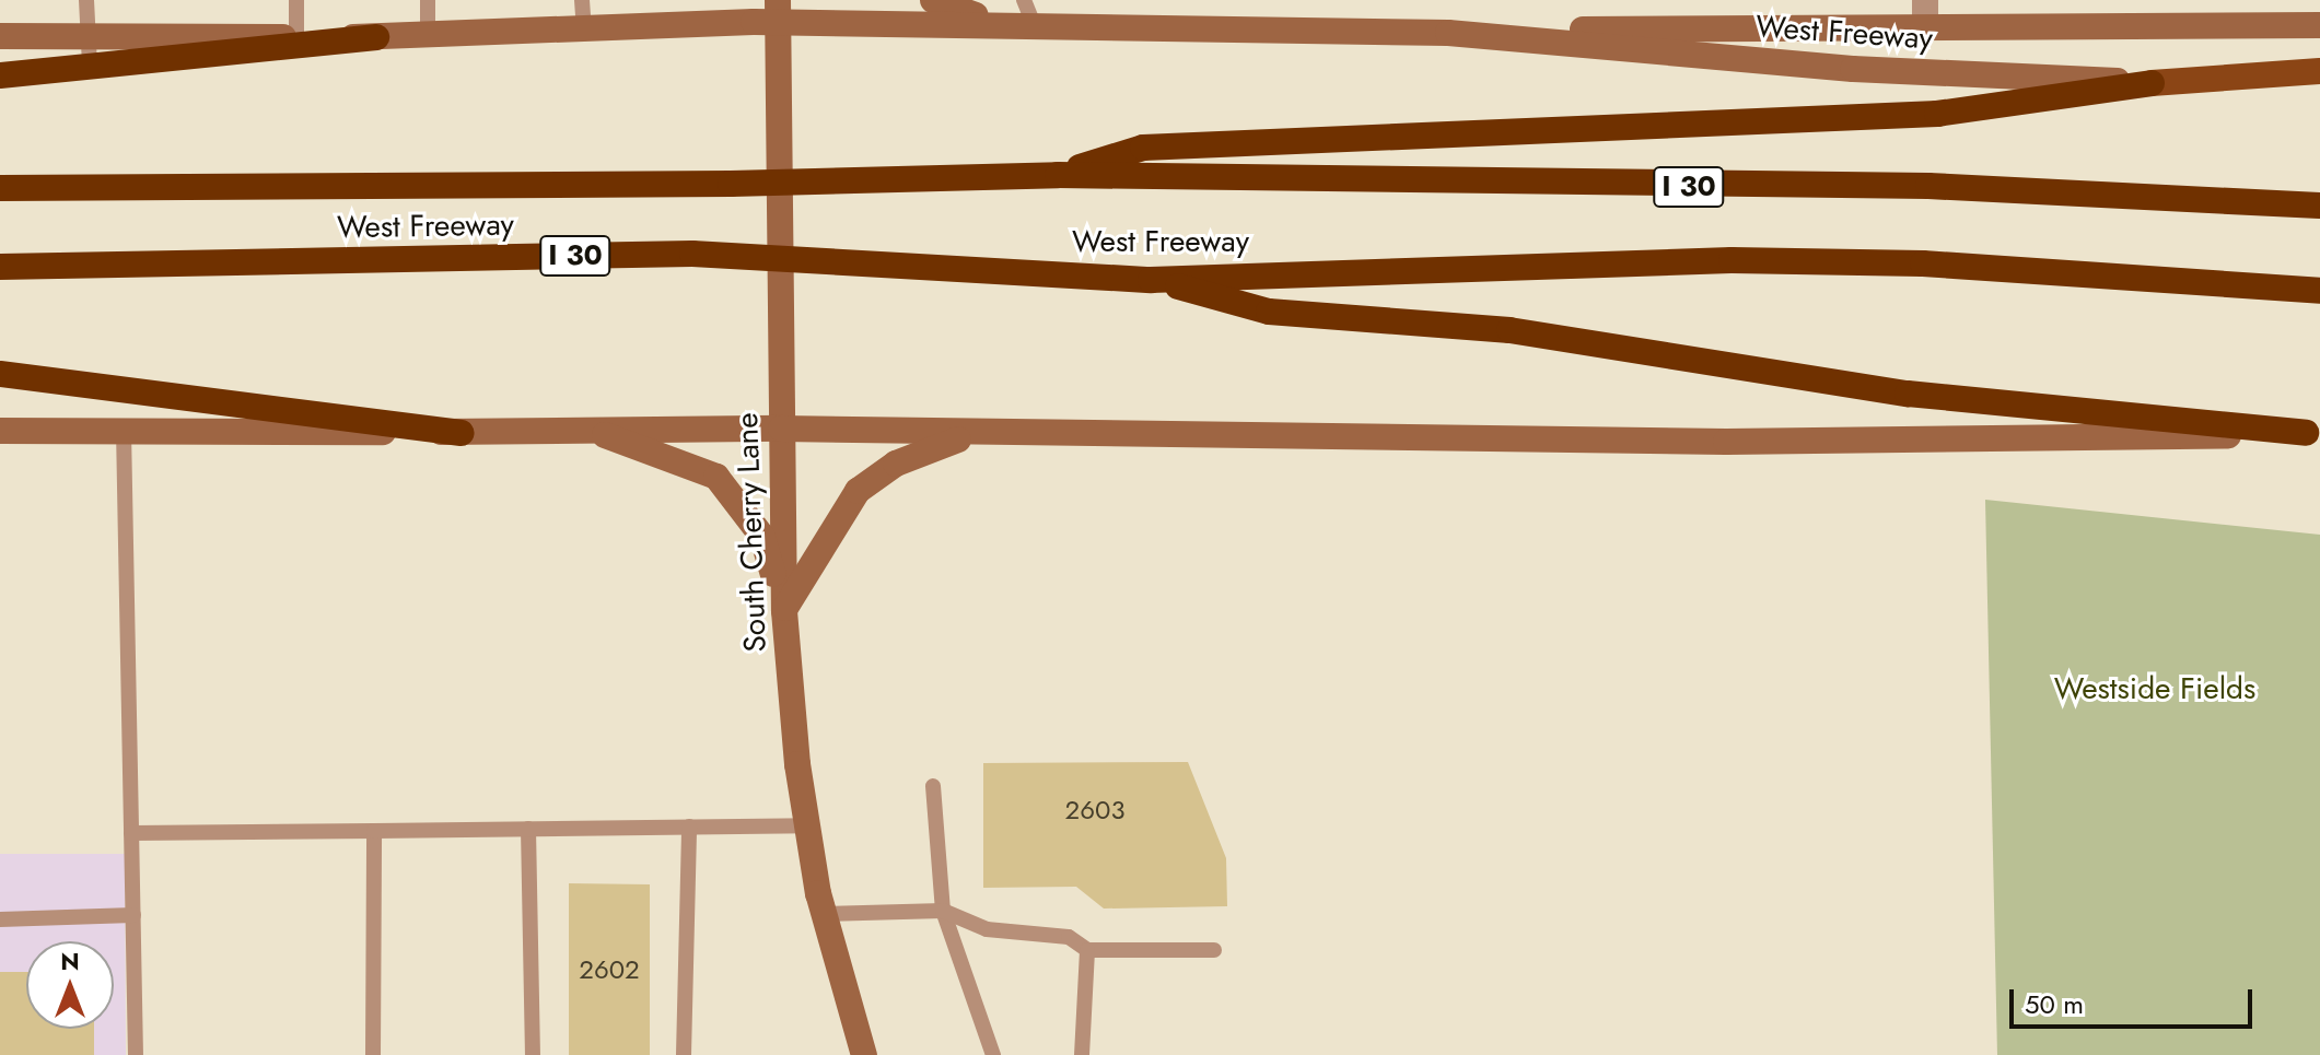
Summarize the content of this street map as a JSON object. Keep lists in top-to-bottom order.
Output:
{
  "streets": {
    "highway": ["West Freeway", "I 30"],
    "main road": ["South Cherry Lane"]
  },
  "crossings": [
    ["West Freeway", "South Cherry Lane"]
  ],
  "parks": ["Westside Fields"],
  "house_numbers": ["2603", "2602"],
  "scale_bar": "50 m",
  "north": "top"
}
